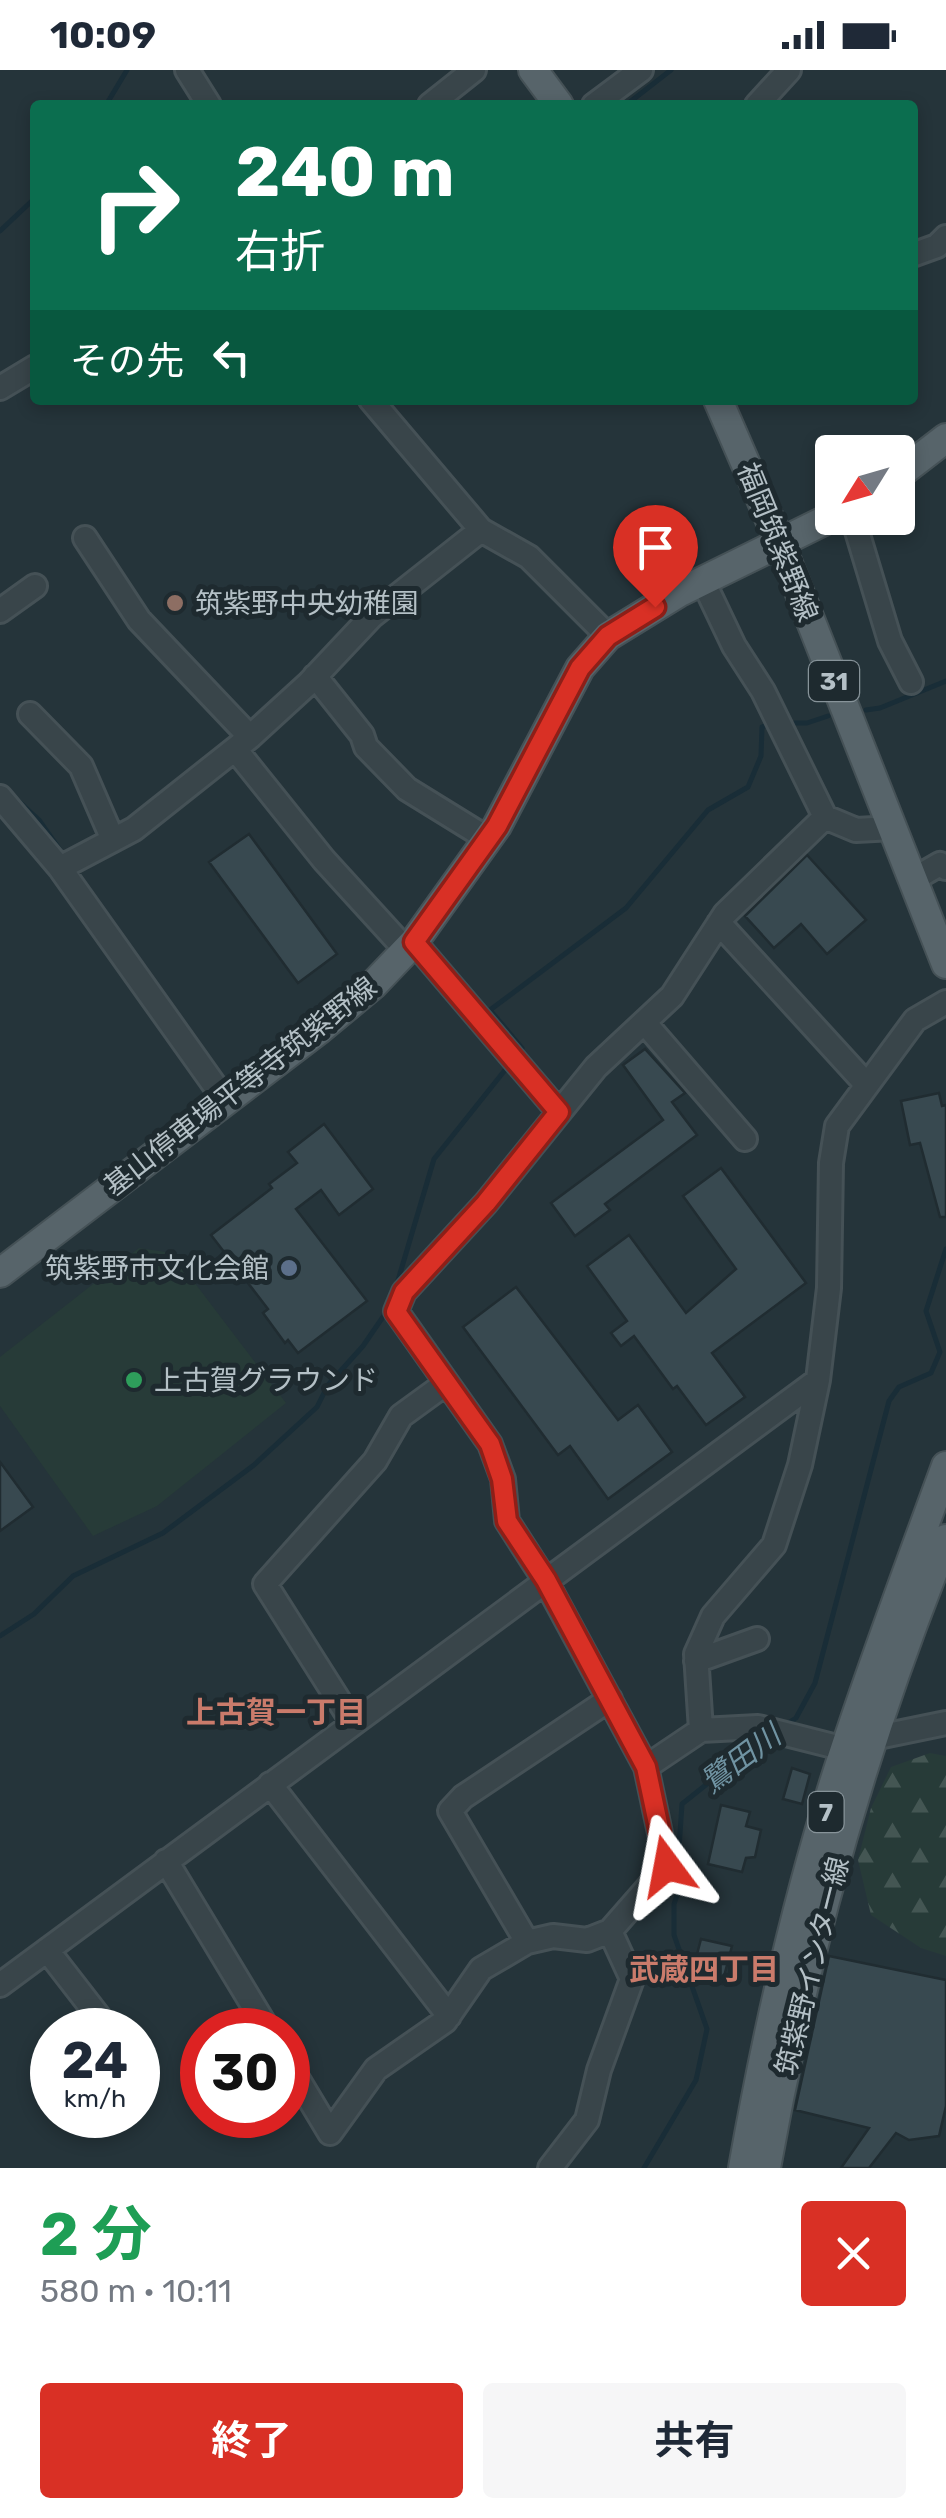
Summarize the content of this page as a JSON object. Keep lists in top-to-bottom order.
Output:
{
  "streets": {
    "main road": [
      "福岡筑紫野線",
      "31",
      "基山停車場平等寺筑紫野線",
      "7",
      "筑紫野インター線"
    ]
  },
  "crossings": [
    ["福岡筑紫野線", "基山停車場平等寺筑紫野線"]
  ],
  "districts": ["上古賀一丁目", "武蔵四丁目"],
  "water": ["鷺田川"],
  "places": ["筑紫野中央幼稚園", "筑紫野市文化会館", "上古賀グラウンド"],
  "north": "bottom left",
  "page": {
    "status": "10:09",
    "turn": ["240 m", "右折"],
    "then": "その先",
    "speed": "24 km/h",
    "limit": "30",
    "heading": ["2 分", "580 m · 10:11"],
    "buttons": ["終了", "共有"]
  }
}
